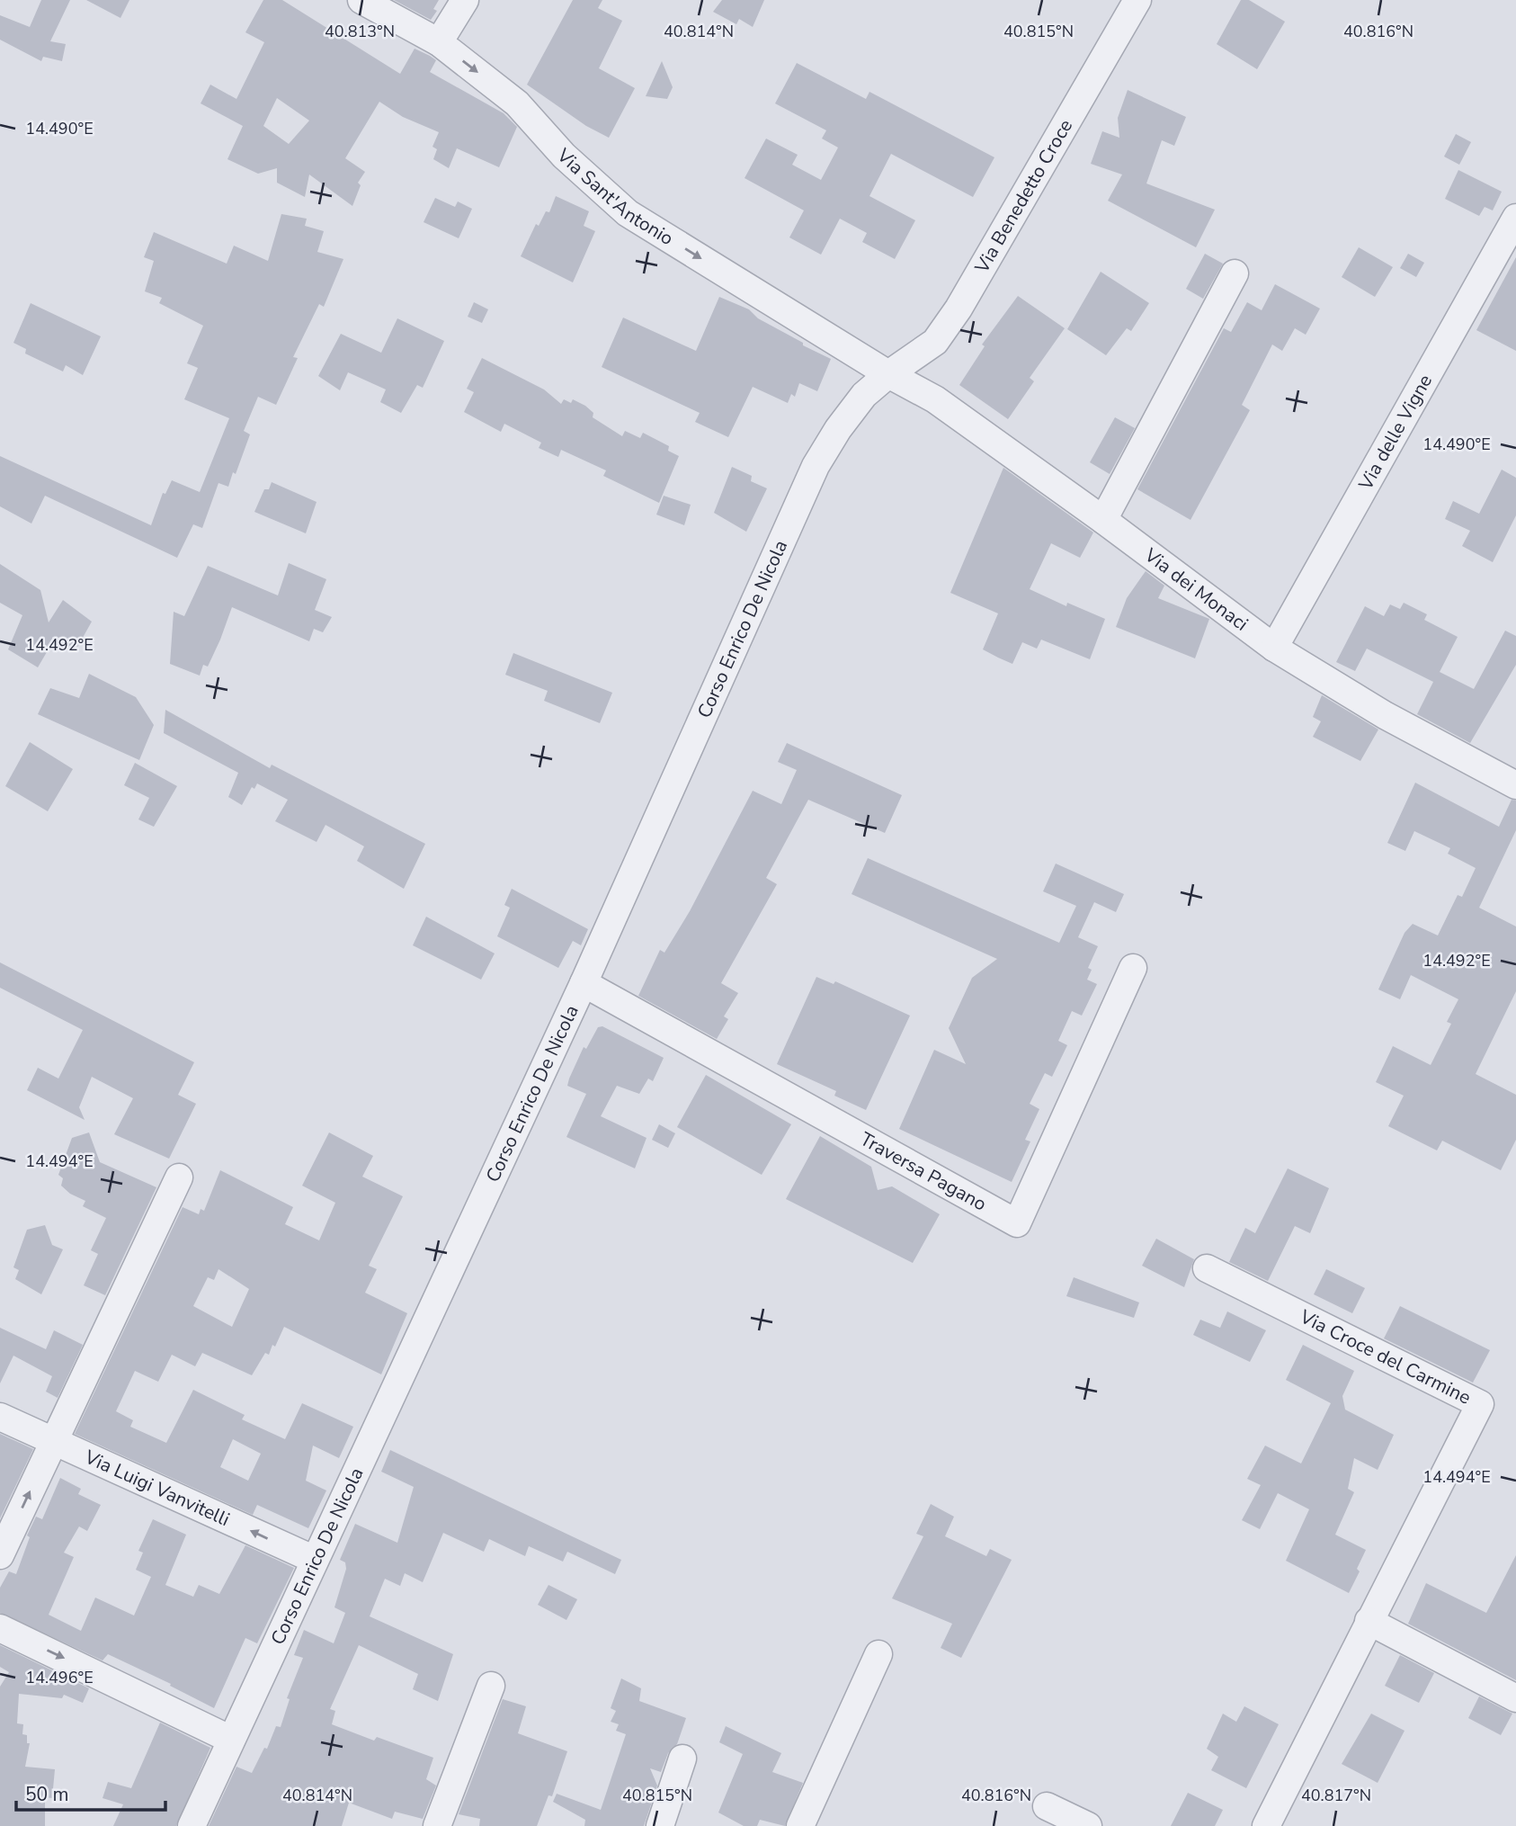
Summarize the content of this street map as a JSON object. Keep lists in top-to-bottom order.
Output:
{
  "streets": {
    "street": [
      "Via Sant'Antonio",
      "Via Benedetto Croce",
      "Via delle Vigne",
      "Via dei Monaci",
      "Corso Enrico De Nicola",
      "Traversa Pagano",
      "Via Croce del Carmine",
      "Via Luigi Vanvitelli"
    ]
  },
  "crossings": [
    ["Via Sant'Antonio", "Via Benedetto Croce"],
    ["Via Sant'Antonio", "Via dei Monaci"],
    ["Via Sant'Antonio", "Corso Enrico De Nicola"],
    ["Via Benedetto Croce", "Via dei Monaci"],
    ["Via Benedetto Croce", "Corso Enrico De Nicola"],
    ["Via delle Vigne", "Via dei Monaci"],
    ["Via dei Monaci", "Corso Enrico De Nicola"],
    ["Corso Enrico De Nicola", "Traversa Pagano"],
    ["Corso Enrico De Nicola", "Via Luigi Vanvitelli"]
  ],
  "one_way": ["Via Sant'Antonio"],
  "scale_bar": "50 m",
  "coordinates": [
    "40.813°N",
    "40.814°N",
    "40.815°N",
    "40.816°N",
    "14.490°E",
    "14.492°E",
    "14.494°E",
    "14.496°E",
    "40.817°N"
  ]
}
